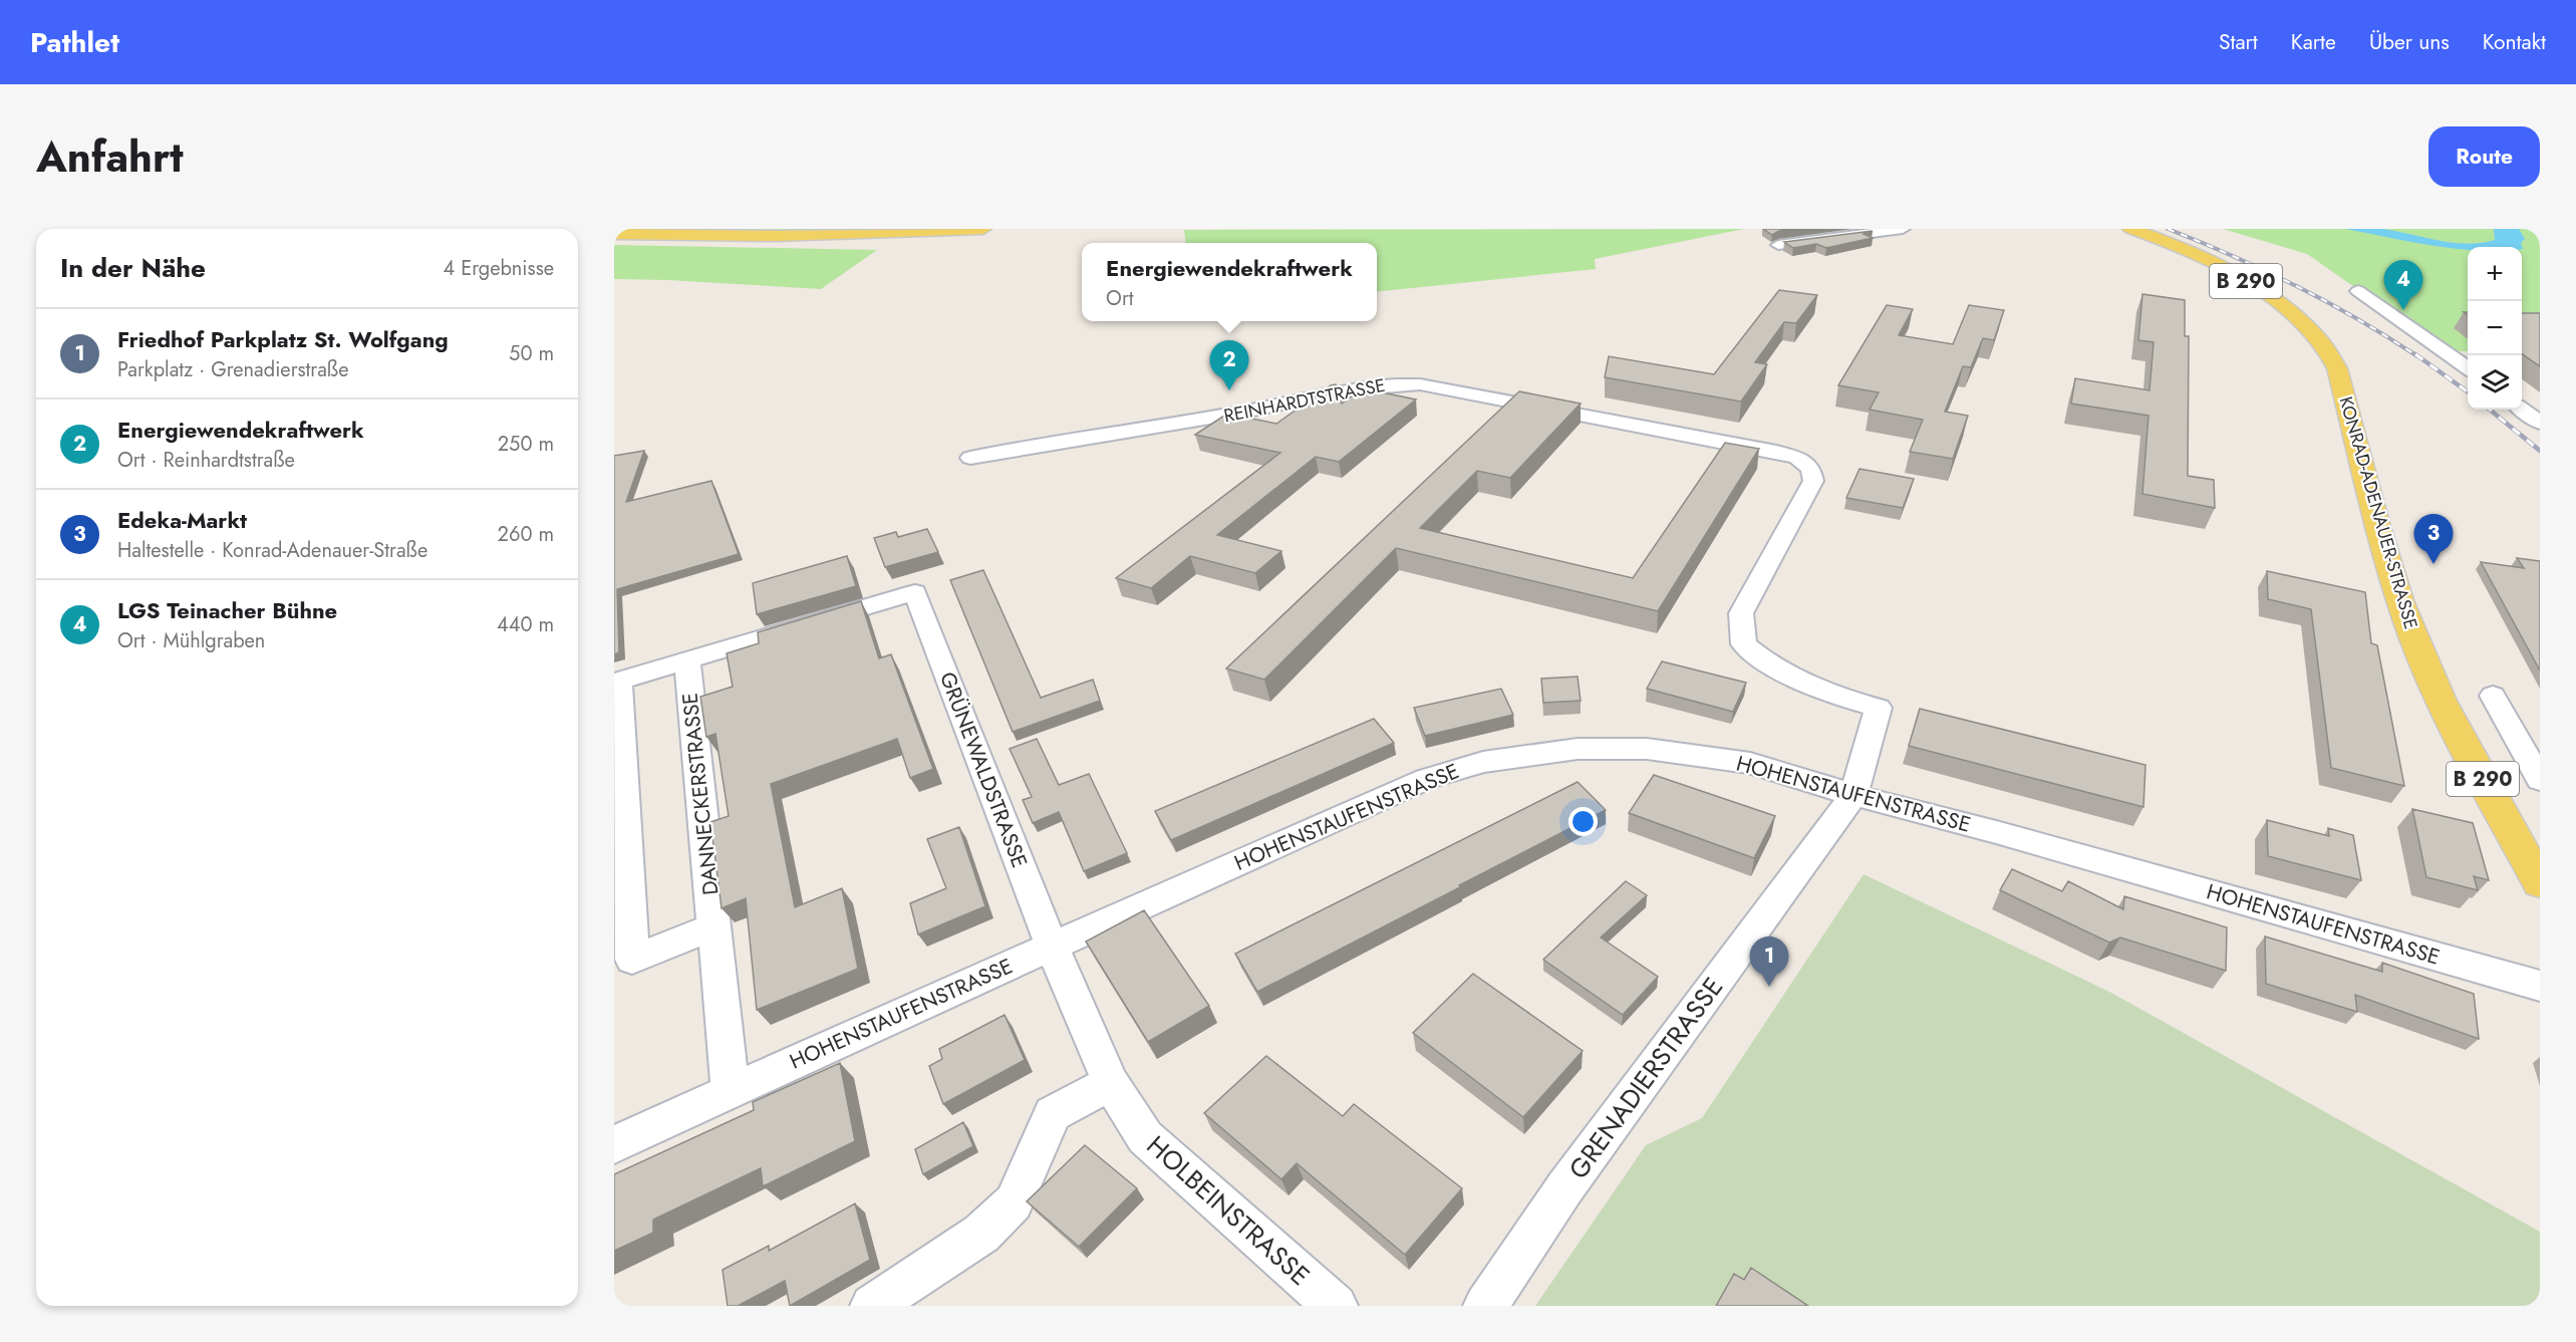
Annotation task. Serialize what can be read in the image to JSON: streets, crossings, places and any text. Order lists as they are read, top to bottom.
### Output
{
  "streets": {
    "main road": ["B 290", "KONRAD-ADENAUER-STRASSE"],
    "street": [
      "REINHARDTSTRASSE",
      "GRÜNEWALDSTRASSE",
      "DANNECKERSTRASSE",
      "HOHENSTAUFENSTRASSE",
      "GRENADIERSTRASSE",
      "HOLBEINSTRASSE"
    ]
  },
  "crossings": [
    ["REINHARDTSTRASSE", "HOHENSTAUFENSTRASSE"],
    ["REINHARDTSTRASSE", "GRENADIERSTRASSE"],
    ["GRÜNEWALDSTRASSE", "DANNECKERSTRASSE"],
    ["GRÜNEWALDSTRASSE", "HOHENSTAUFENSTRASSE"],
    ["GRÜNEWALDSTRASSE", "HOLBEINSTRASSE"],
    ["DANNECKERSTRASSE", "HOHENSTAUFENSTRASSE"],
    ["HOHENSTAUFENSTRASSE", "GRENADIERSTRASSE"],
    ["HOHENSTAUFENSTRASSE", "HOLBEINSTRASSE"]
  ],
  "page": {
    "header": "Pathlet",
    "nav": [
      "Start",
      "Karte",
      "Über uns",
      "Kontakt"
    ],
    "title": "Anfahrt",
    "buttons": "Route",
    "heading": ["In der Nähe", "4 Ergebnisse"],
    "popup": ["Energiewendekraftwerk", "Ort"],
    "map_buttons": ["+", "−"],
    "pins": [
      "4",
      "2",
      "3",
      "1"
    ],
    "list": [
      {
        "mark": "1",
        "name": "Friedhof Parkplatz St. Wolfgang",
        "note": "Parkplatz · Grenadierstraße",
        "value": "50 m"
      },
      {
        "mark": "2",
        "name": "Energiewendekraftwerk",
        "note": "Ort · Reinhardtstraße",
        "value": "250 m"
      },
      {
        "mark": "3",
        "name": "Edeka-Markt",
        "note": "Haltestelle · Konrad-Adenauer-Straße",
        "value": "260 m"
      },
      {
        "mark": "4",
        "name": "LGS Teinacher Bühne",
        "note": "Ort · Mühlgraben",
        "value": "440 m"
      }
    ]
  }
}
